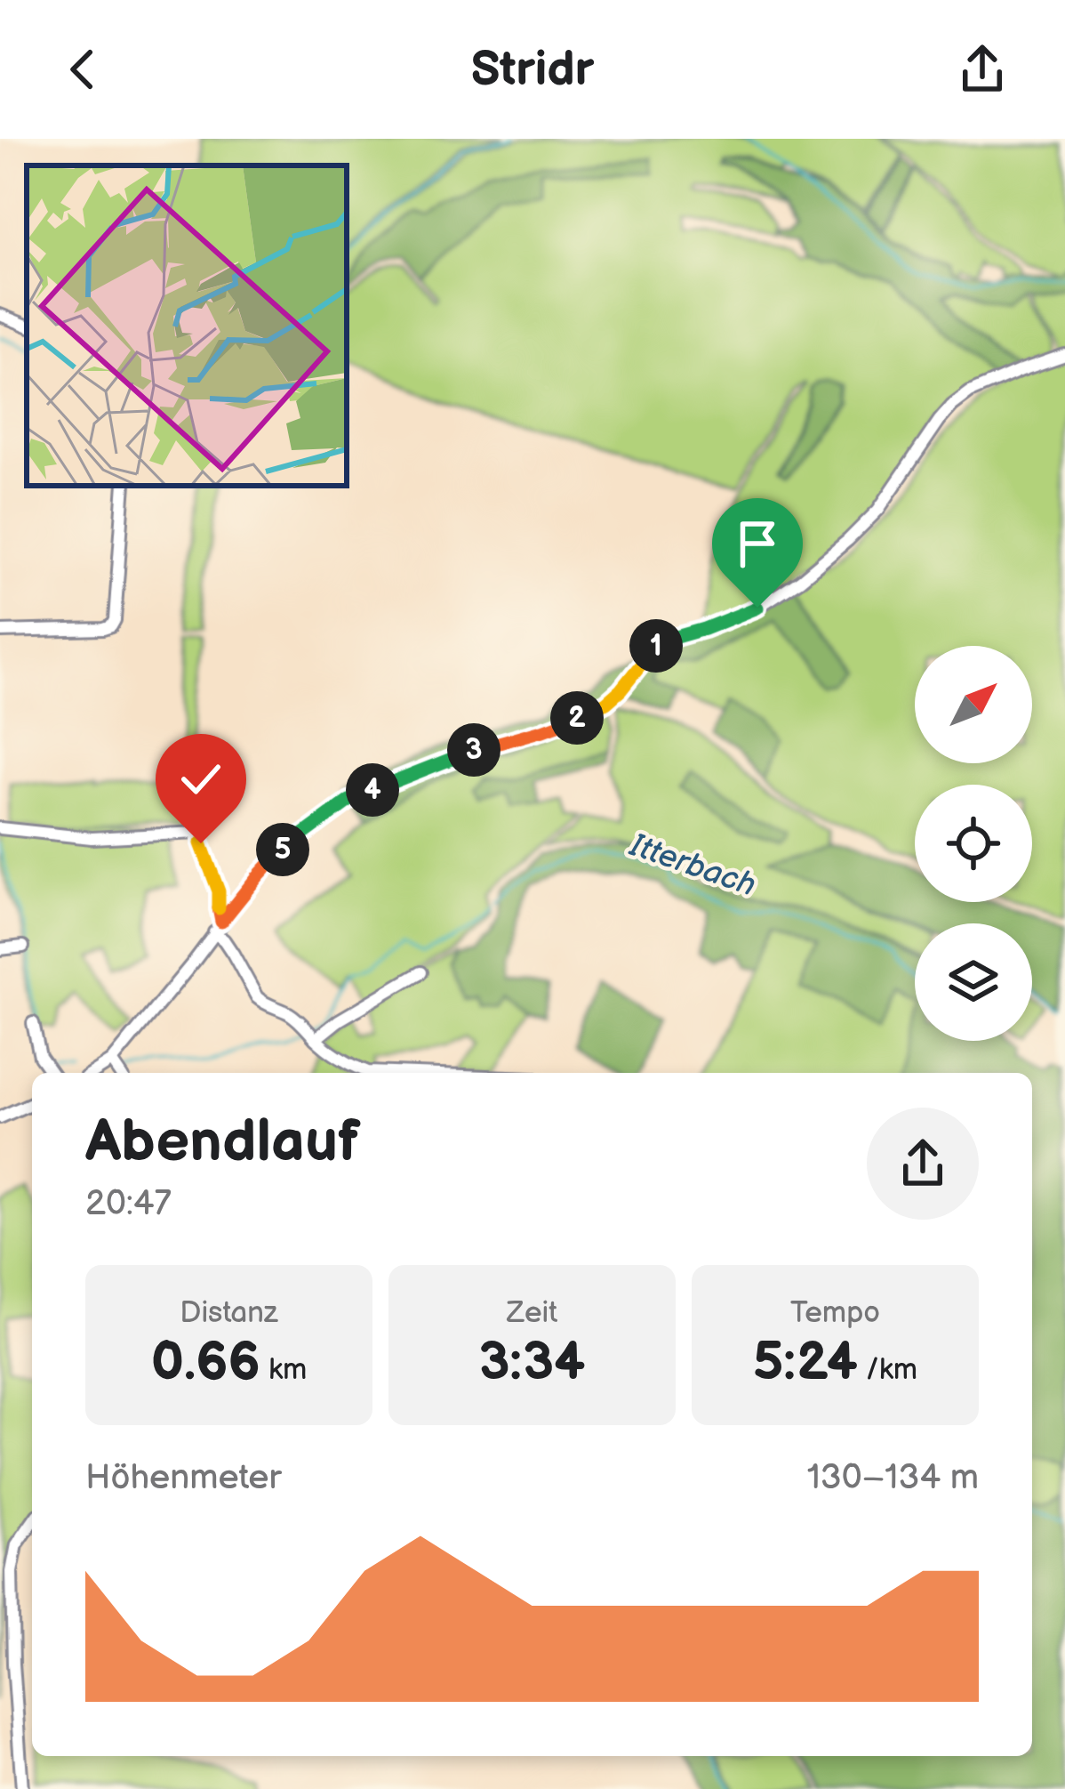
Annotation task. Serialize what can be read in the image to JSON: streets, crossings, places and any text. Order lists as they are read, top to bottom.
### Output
{
  "water": ["Itterbach"],
  "north": "top right",
  "page": {
    "header": "Stridr",
    "pins": [
      "1",
      "2",
      "3",
      "4",
      "5"
    ],
    "heading": ["Abendlauf", "20:47"],
    "stats": [
      ["Distanz", "0.66 km"],
      ["Zeit", "3:34"],
      ["Tempo", "5:24 /km"]
    ],
    "chart": ["Höhenmeter", "130–134 m"]
  }
}
